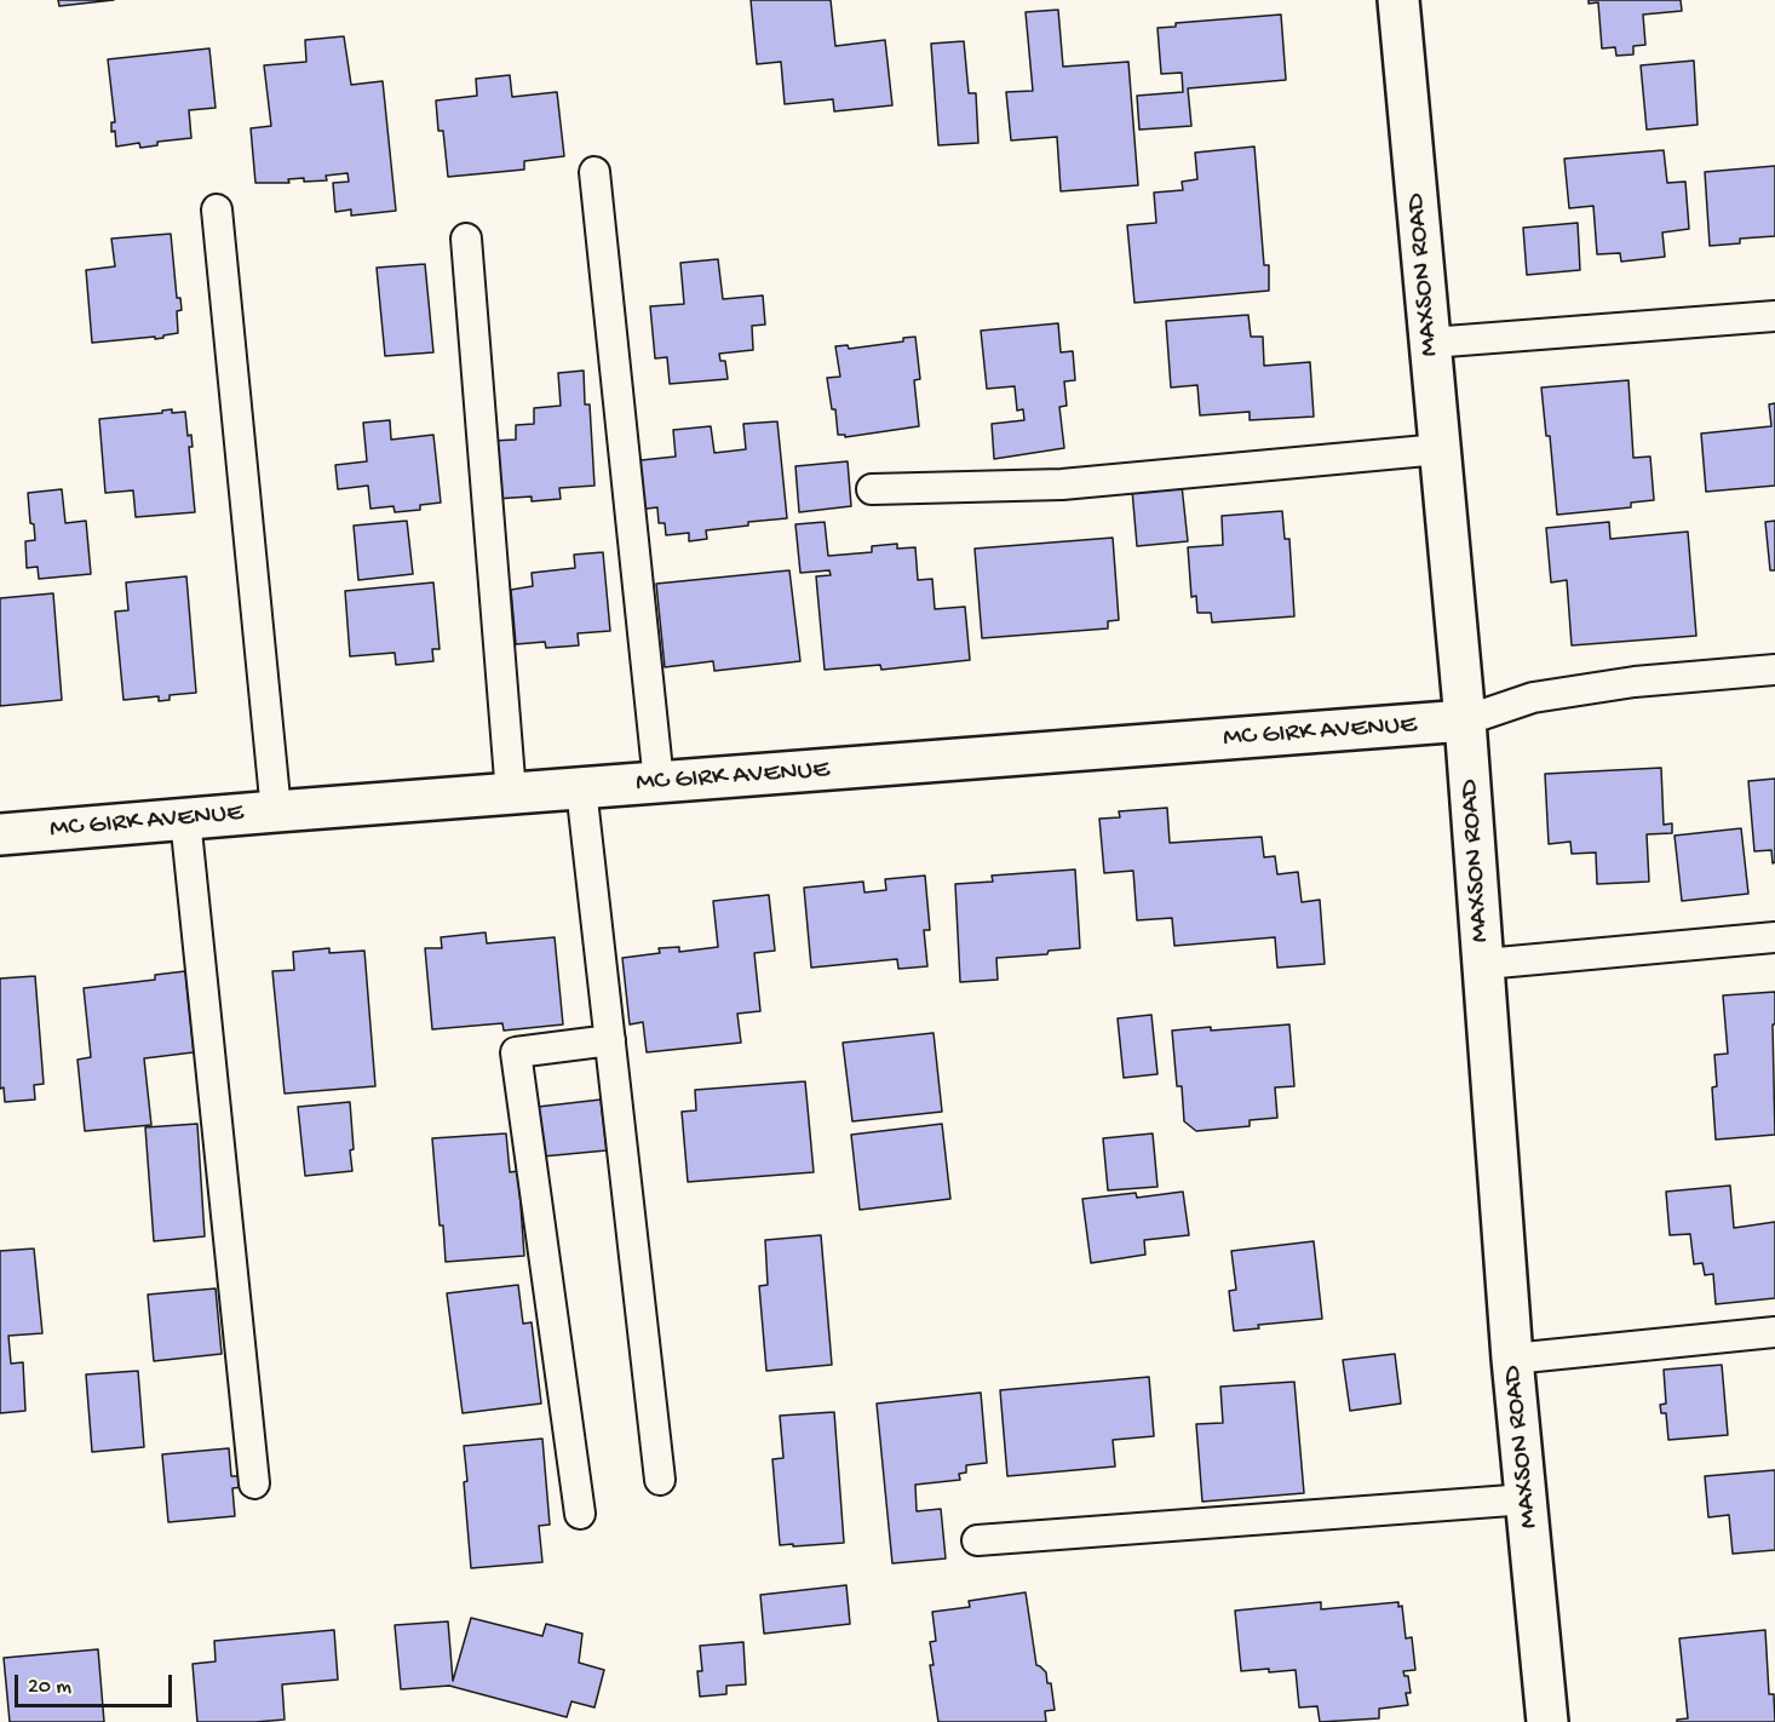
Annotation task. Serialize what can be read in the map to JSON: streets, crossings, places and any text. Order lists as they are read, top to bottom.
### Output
{
  "streets": {
    "street": ["MAXSON ROAD", "MC GIRK AVENUE"]
  },
  "crossings": [
    ["MAXSON ROAD", "MC GIRK AVENUE"]
  ],
  "scale_bar": "20 m"
}
